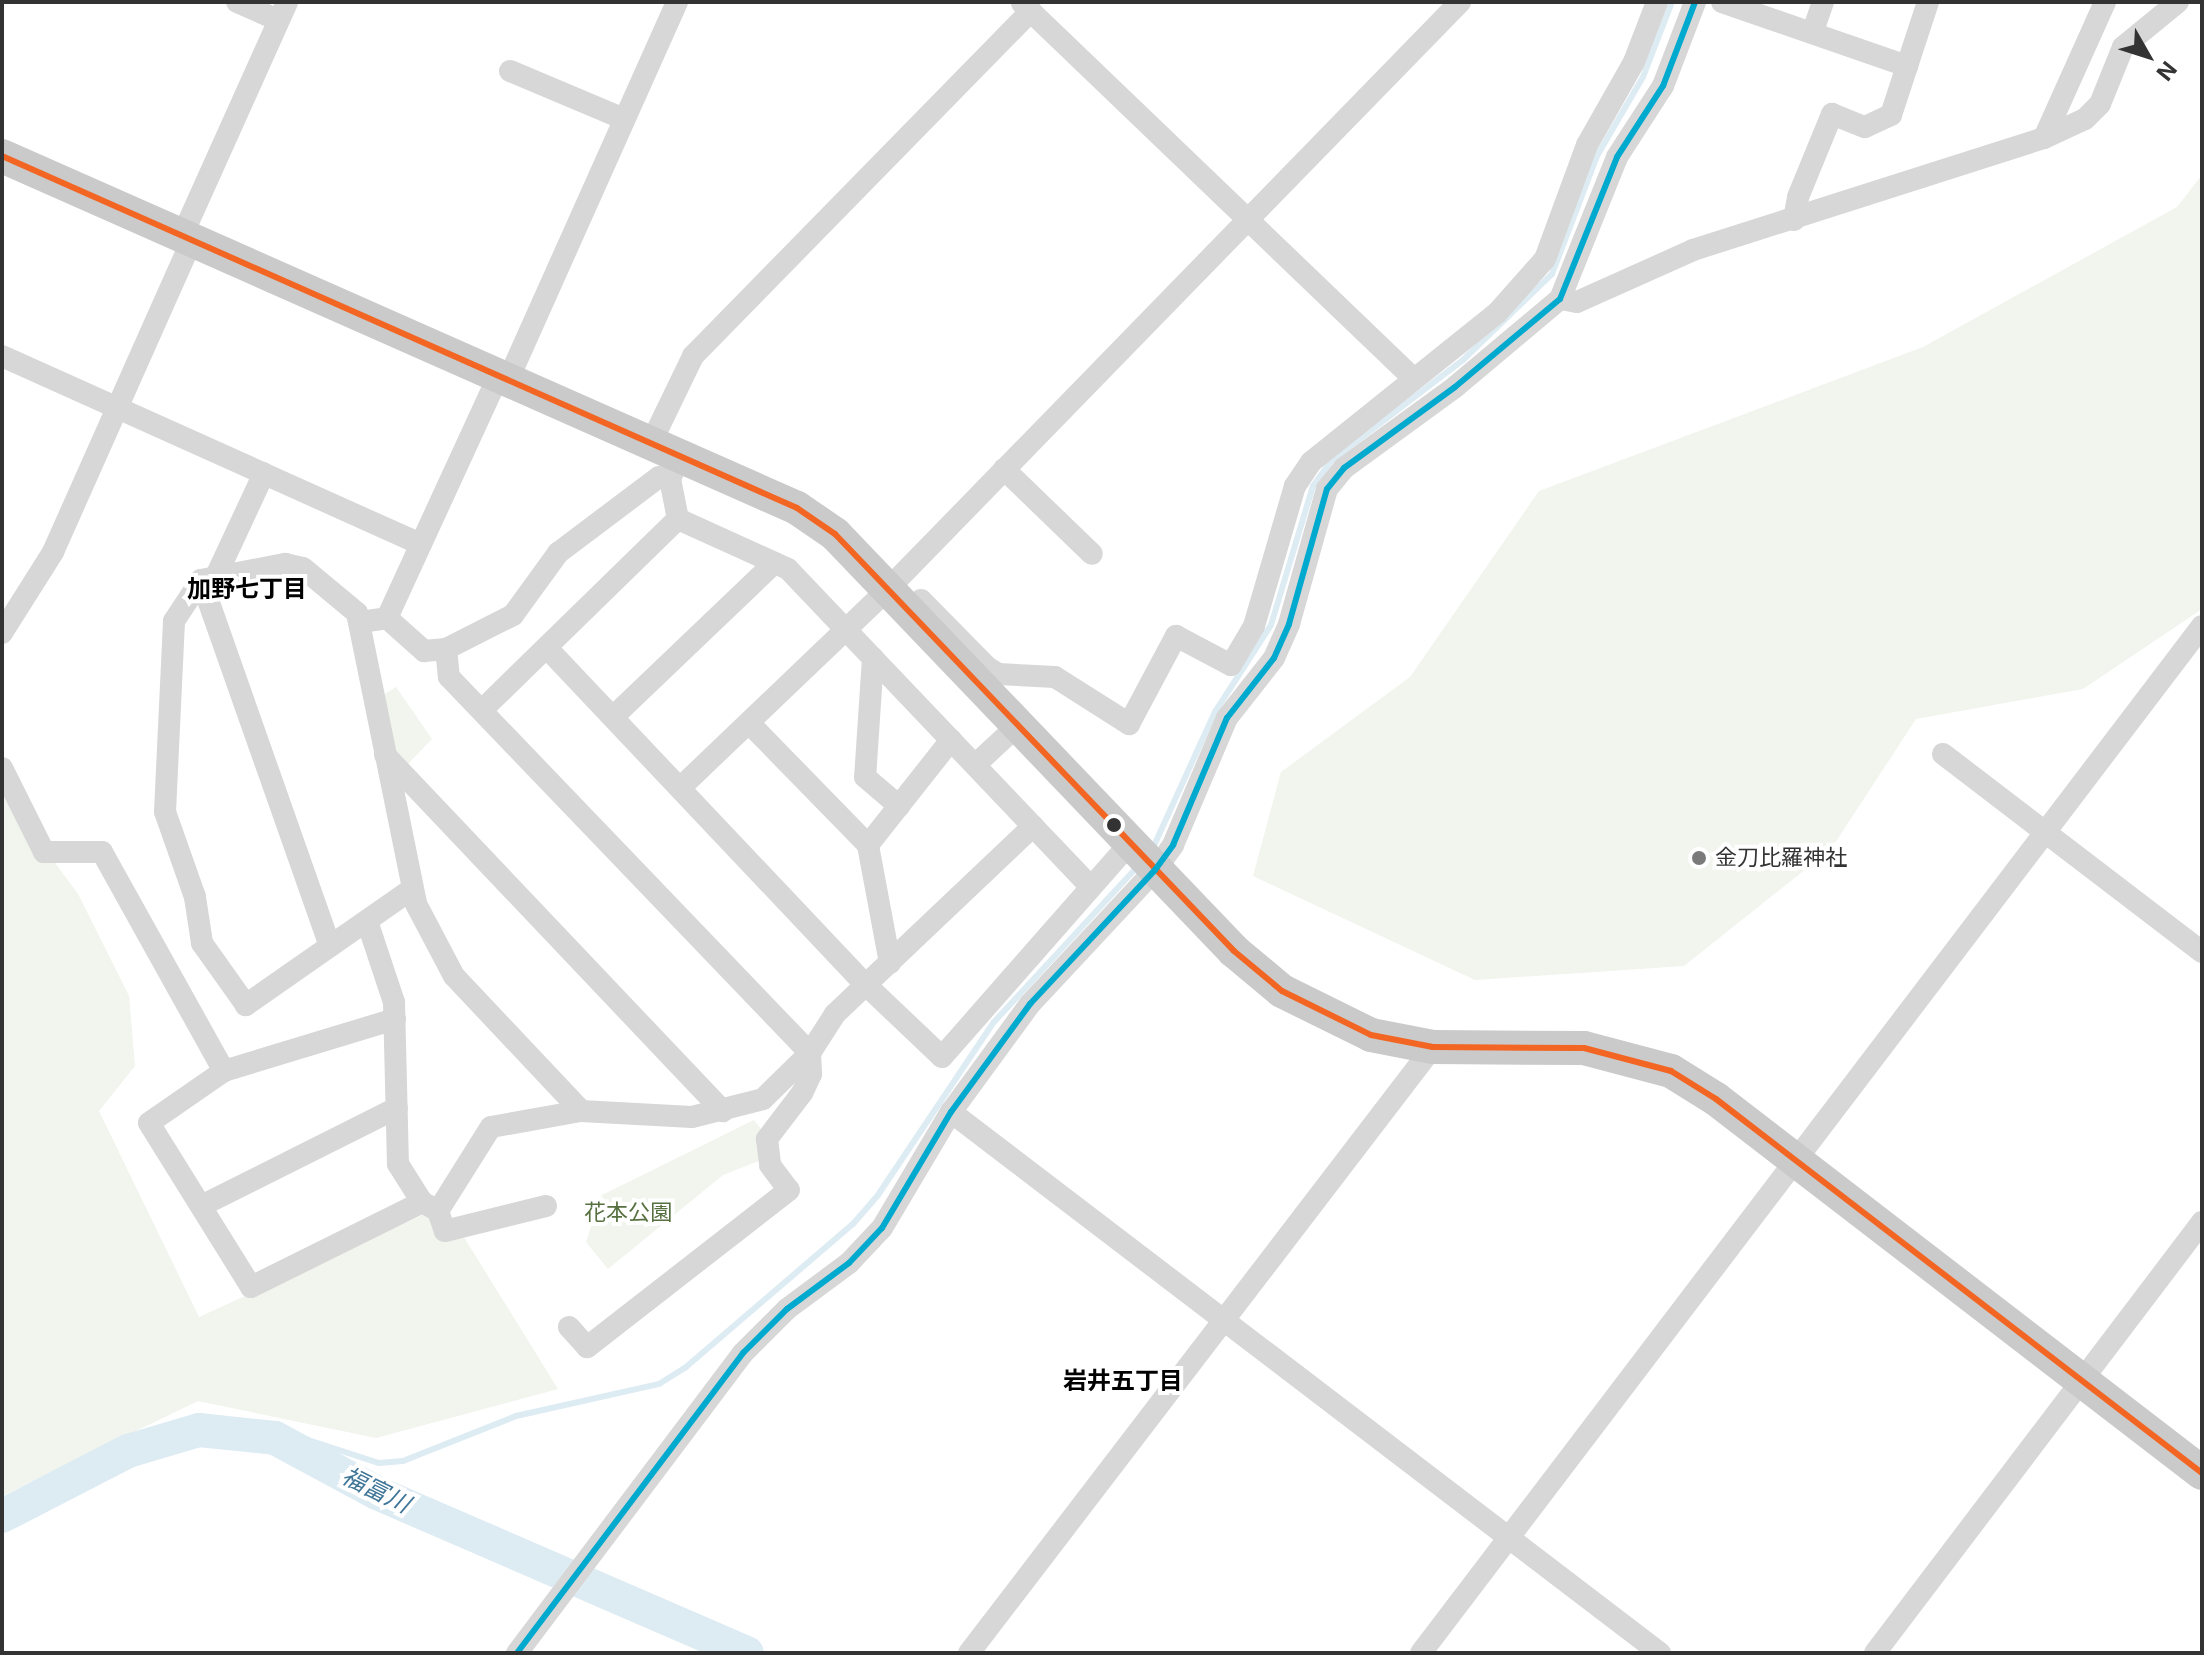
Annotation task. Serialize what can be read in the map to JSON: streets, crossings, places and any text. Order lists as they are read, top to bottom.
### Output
{
  "districts": ["加野七丁目", "岩井五丁目"],
  "water": ["福富川"],
  "parks": ["花本公園"],
  "places": ["金刀比羅神社"],
  "north": "bottom right"
}
